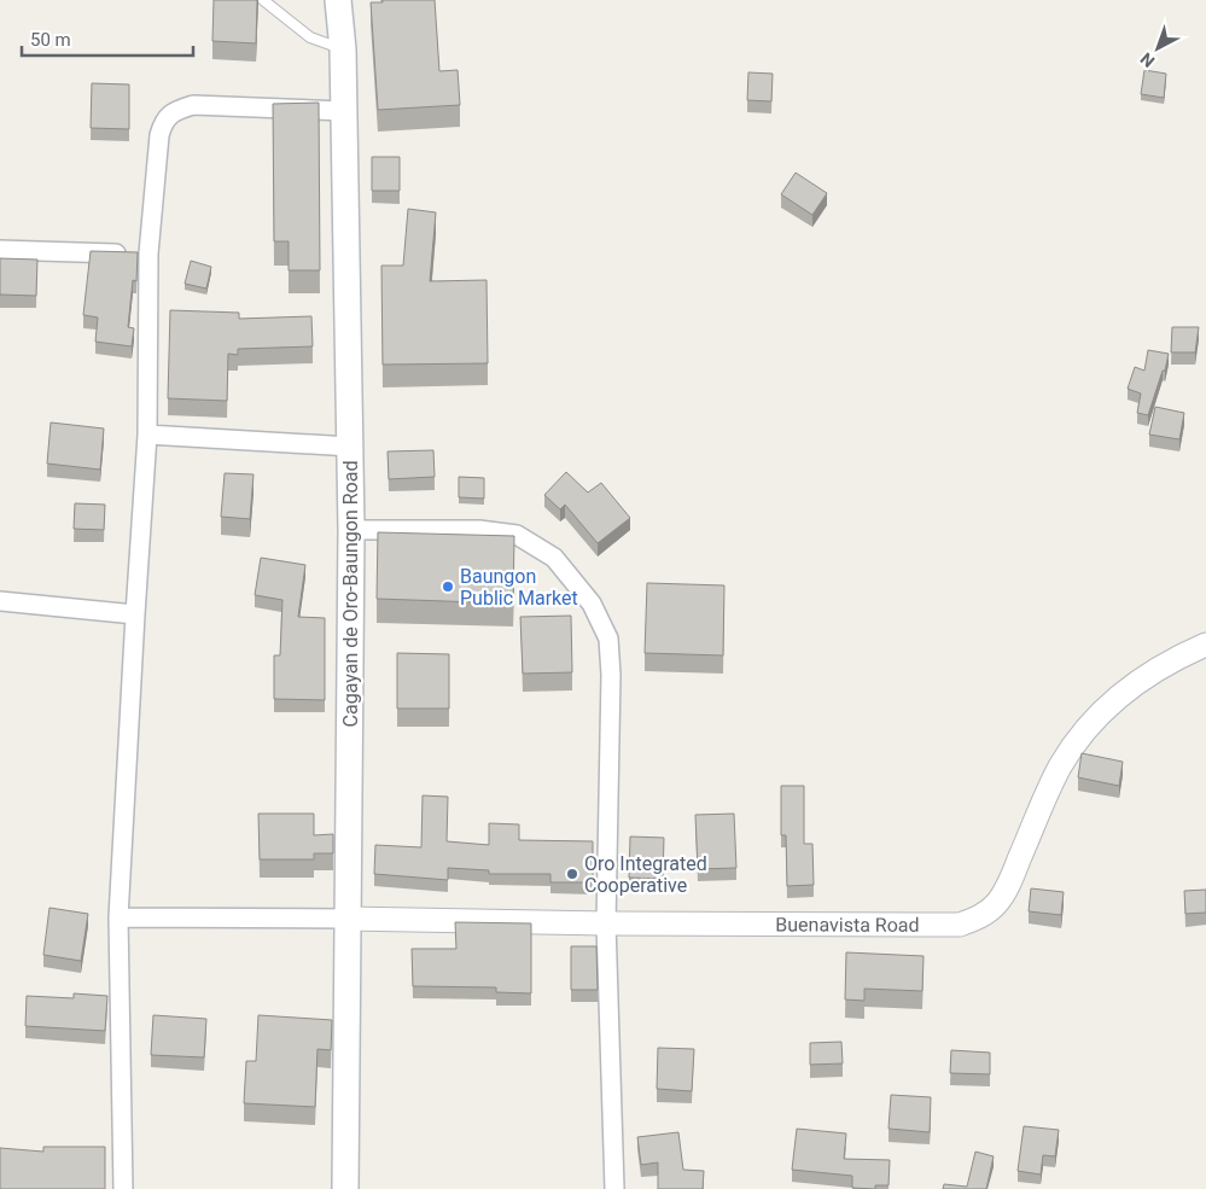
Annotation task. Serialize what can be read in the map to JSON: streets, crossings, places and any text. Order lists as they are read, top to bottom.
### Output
{
  "streets": {
    "main road": ["Cagayan de Oro-Baungon Road"],
    "street": ["Buenavista Road"]
  },
  "crossings": [
    ["Cagayan de Oro-Baungon Road", "Buenavista Road"]
  ],
  "places": ["Baungon Public Market", "Oro Integrated Cooperative"],
  "scale_bar": "50 m",
  "north": "bottom left"
}
